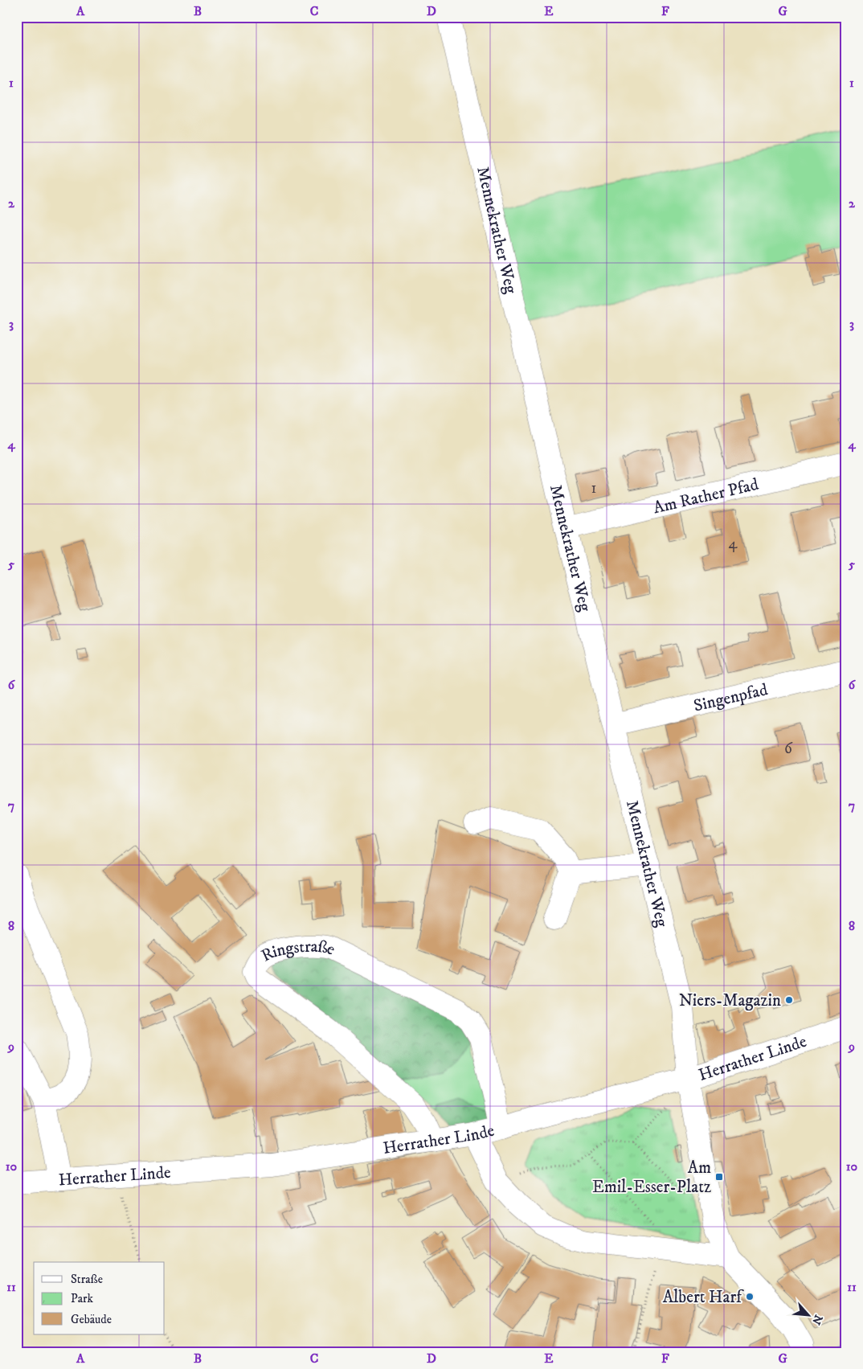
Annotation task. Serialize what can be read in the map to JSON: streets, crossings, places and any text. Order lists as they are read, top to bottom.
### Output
{
  "streets": {
    "street": [
      "Mennekrather Weg",
      "Am Rather Pfad",
      "Singenpfad",
      "Ringstraße",
      "Herrather Linde"
    ]
  },
  "crossings": [
    ["Mennekrather Weg", "Am Rather Pfad"],
    ["Mennekrather Weg", "Singenpfad"],
    ["Mennekrather Weg", "Herrather Linde"],
    ["Ringstraße", "Herrather Linde"]
  ],
  "places": {
    "other": ["Niers-Magazin", "Albert Harf"],
    "transit": ["Am Emil-Esser-Platz"]
  },
  "house_numbers": ["1", "4", "6"],
  "legend": ["Straße", "Park", "Gebäude"],
  "north": "bottom right",
  "grid": {
    "columns": [
      "A",
      "B",
      "C",
      "D",
      "E",
      "F",
      "G"
    ],
    "rows": [
      "1",
      "2",
      "3",
      "4",
      "5",
      "6",
      "7",
      "8",
      "9",
      "10",
      "11"
    ]
  }
}
